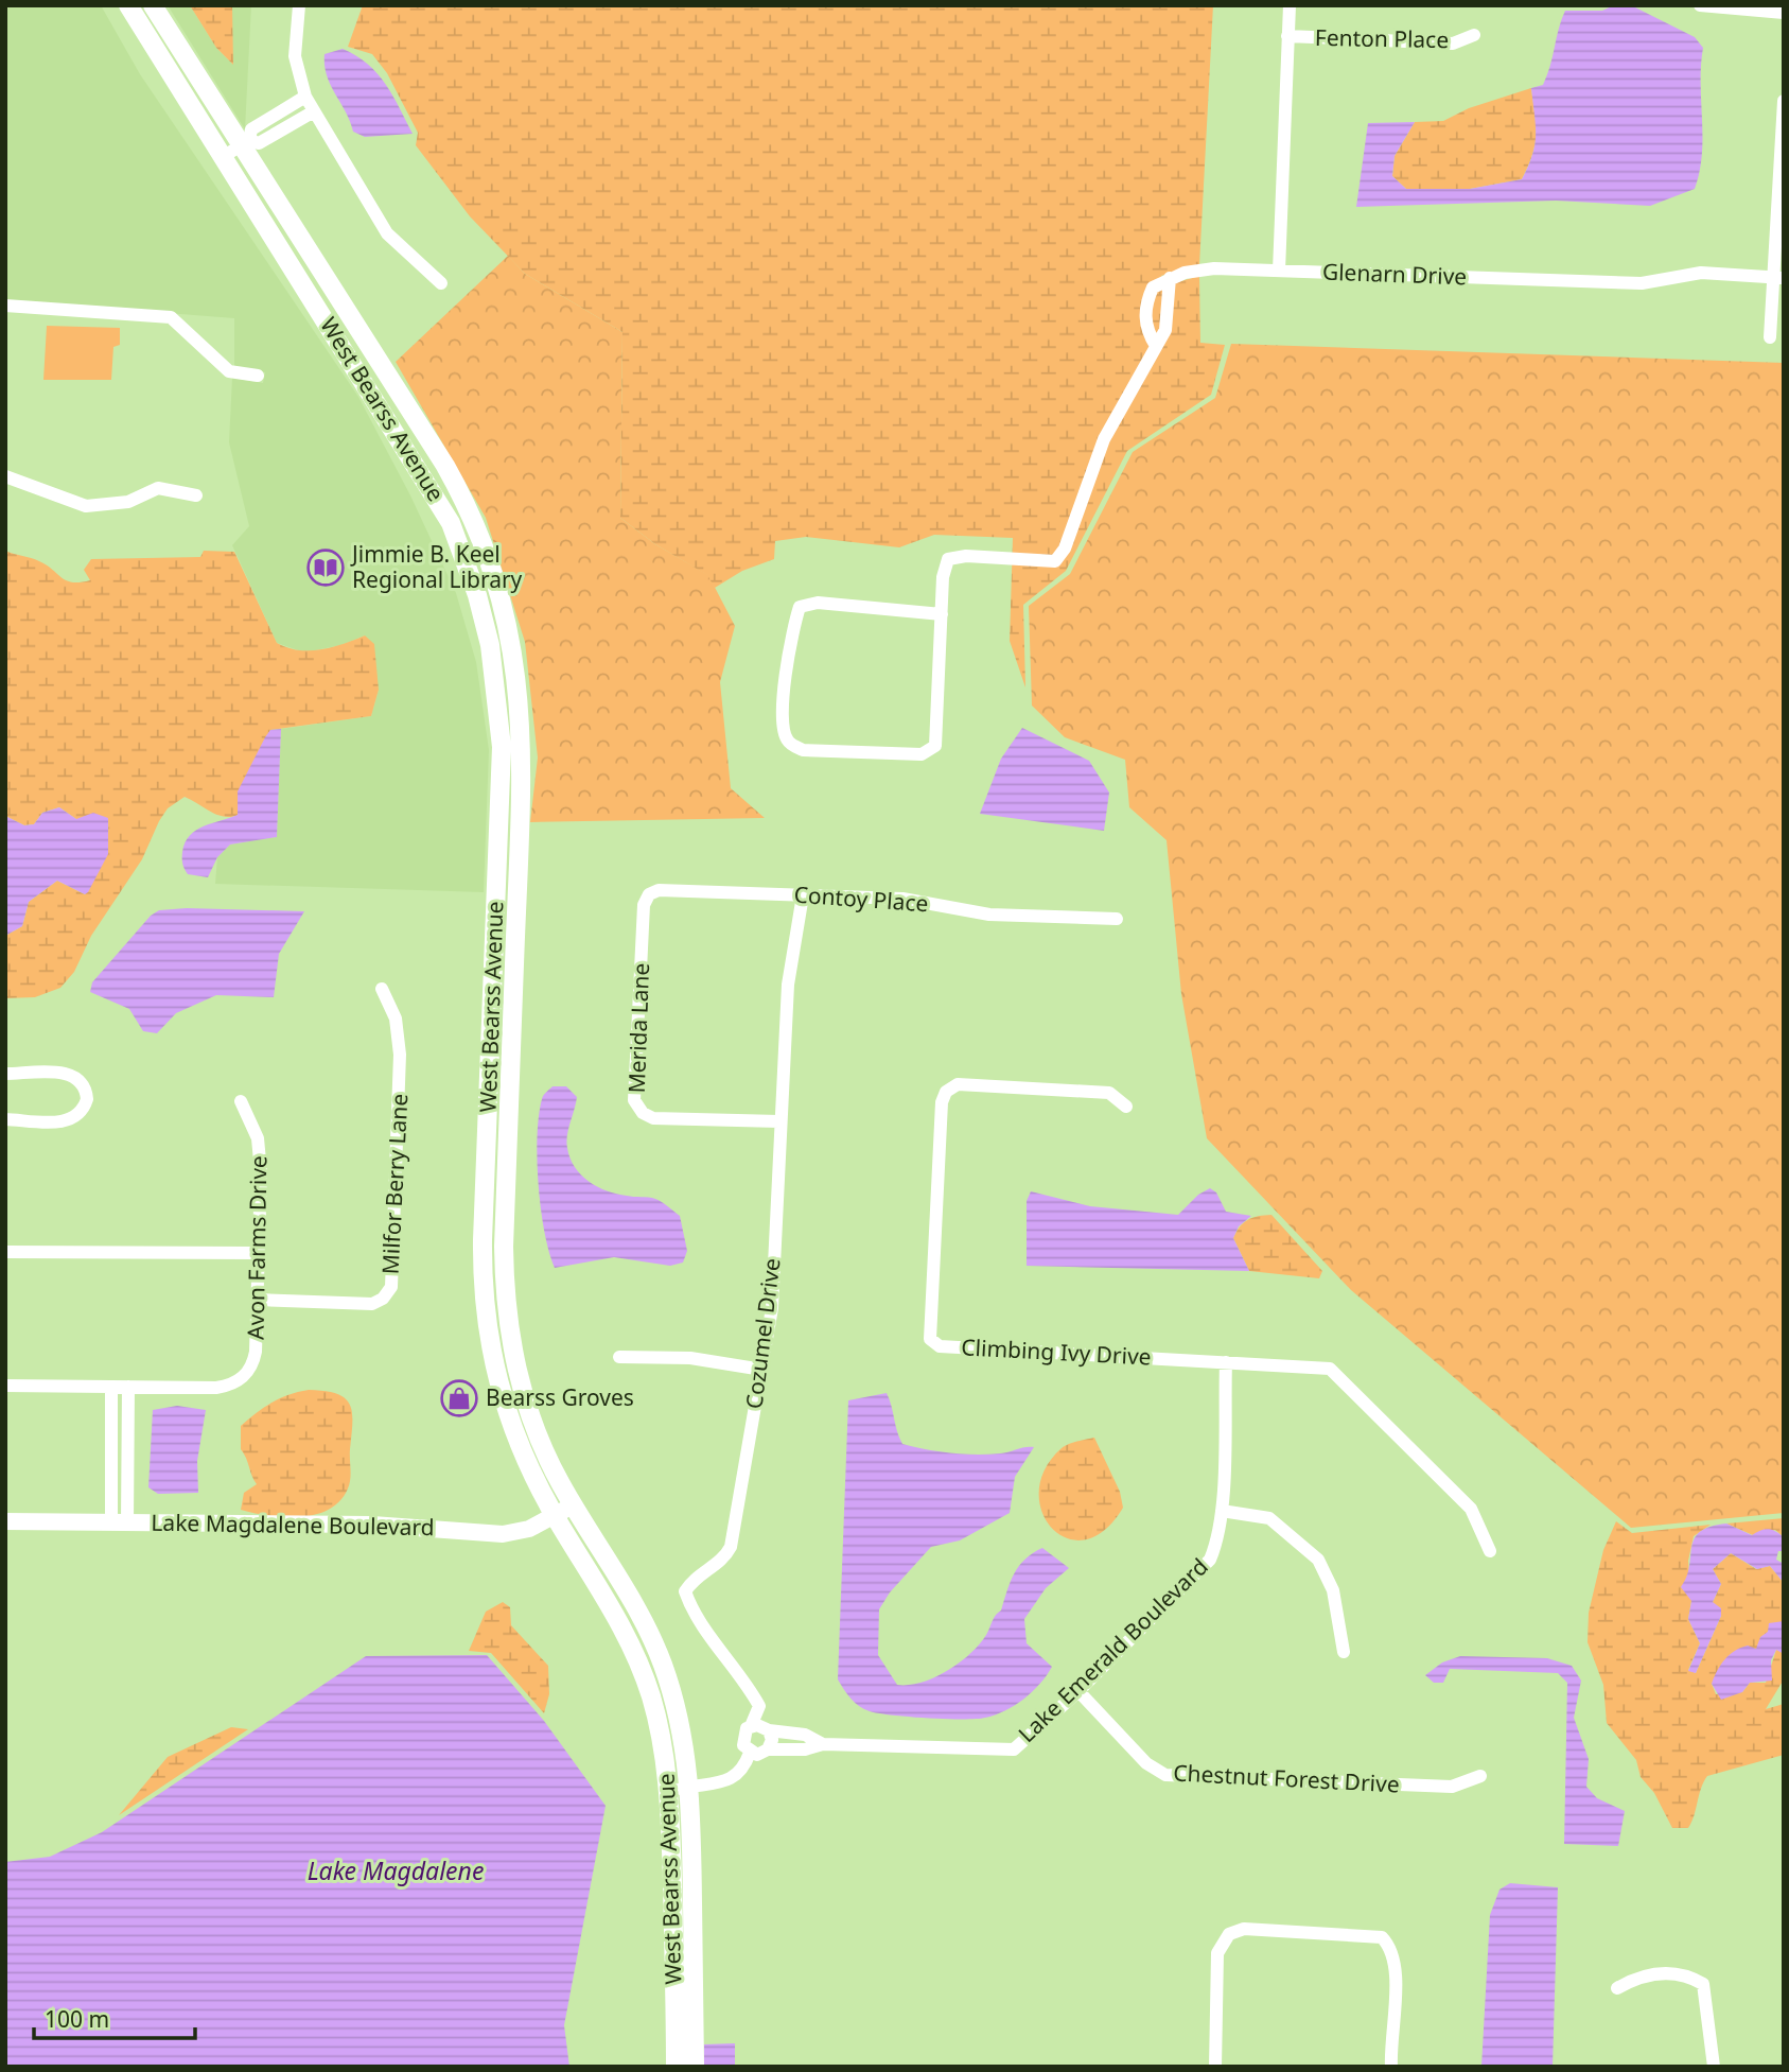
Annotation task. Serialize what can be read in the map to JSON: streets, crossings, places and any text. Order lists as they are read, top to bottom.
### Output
{
  "streets": {
    "main road": ["West Bearss Avenue"],
    "street": [
      "Fenton Place",
      "Glenarn Drive",
      "Contoy Place",
      "Merida Lane",
      "Milfor Berry Lane",
      "Avon Farms Drive",
      "Cozumel Drive",
      "Climbing Ivy Drive",
      "Lake Magdalene Boulevard",
      "Lake Emerald Boulevard",
      "Chestnut Forest Drive"
    ]
  },
  "crossings": [
    ["West Bearss Avenue", "Lake Magdalene Boulevard"],
    ["Contoy Place", "Merida Lane"],
    ["Contoy Place", "Cozumel Drive"],
    ["Merida Lane", "Cozumel Drive"],
    ["Milfor Berry Lane", "Avon Farms Drive"],
    ["Cozumel Drive", "Lake Emerald Boulevard"],
    ["Climbing Ivy Drive", "Lake Emerald Boulevard"],
    ["Lake Emerald Boulevard", "Chestnut Forest Drive"]
  ],
  "water": ["Lake Magdalene"],
  "places": {
    "library": ["Jimmie B. Keel Regional Library"],
    "shop": ["Bearss Groves"]
  },
  "scale_bar": "100 m"
}
